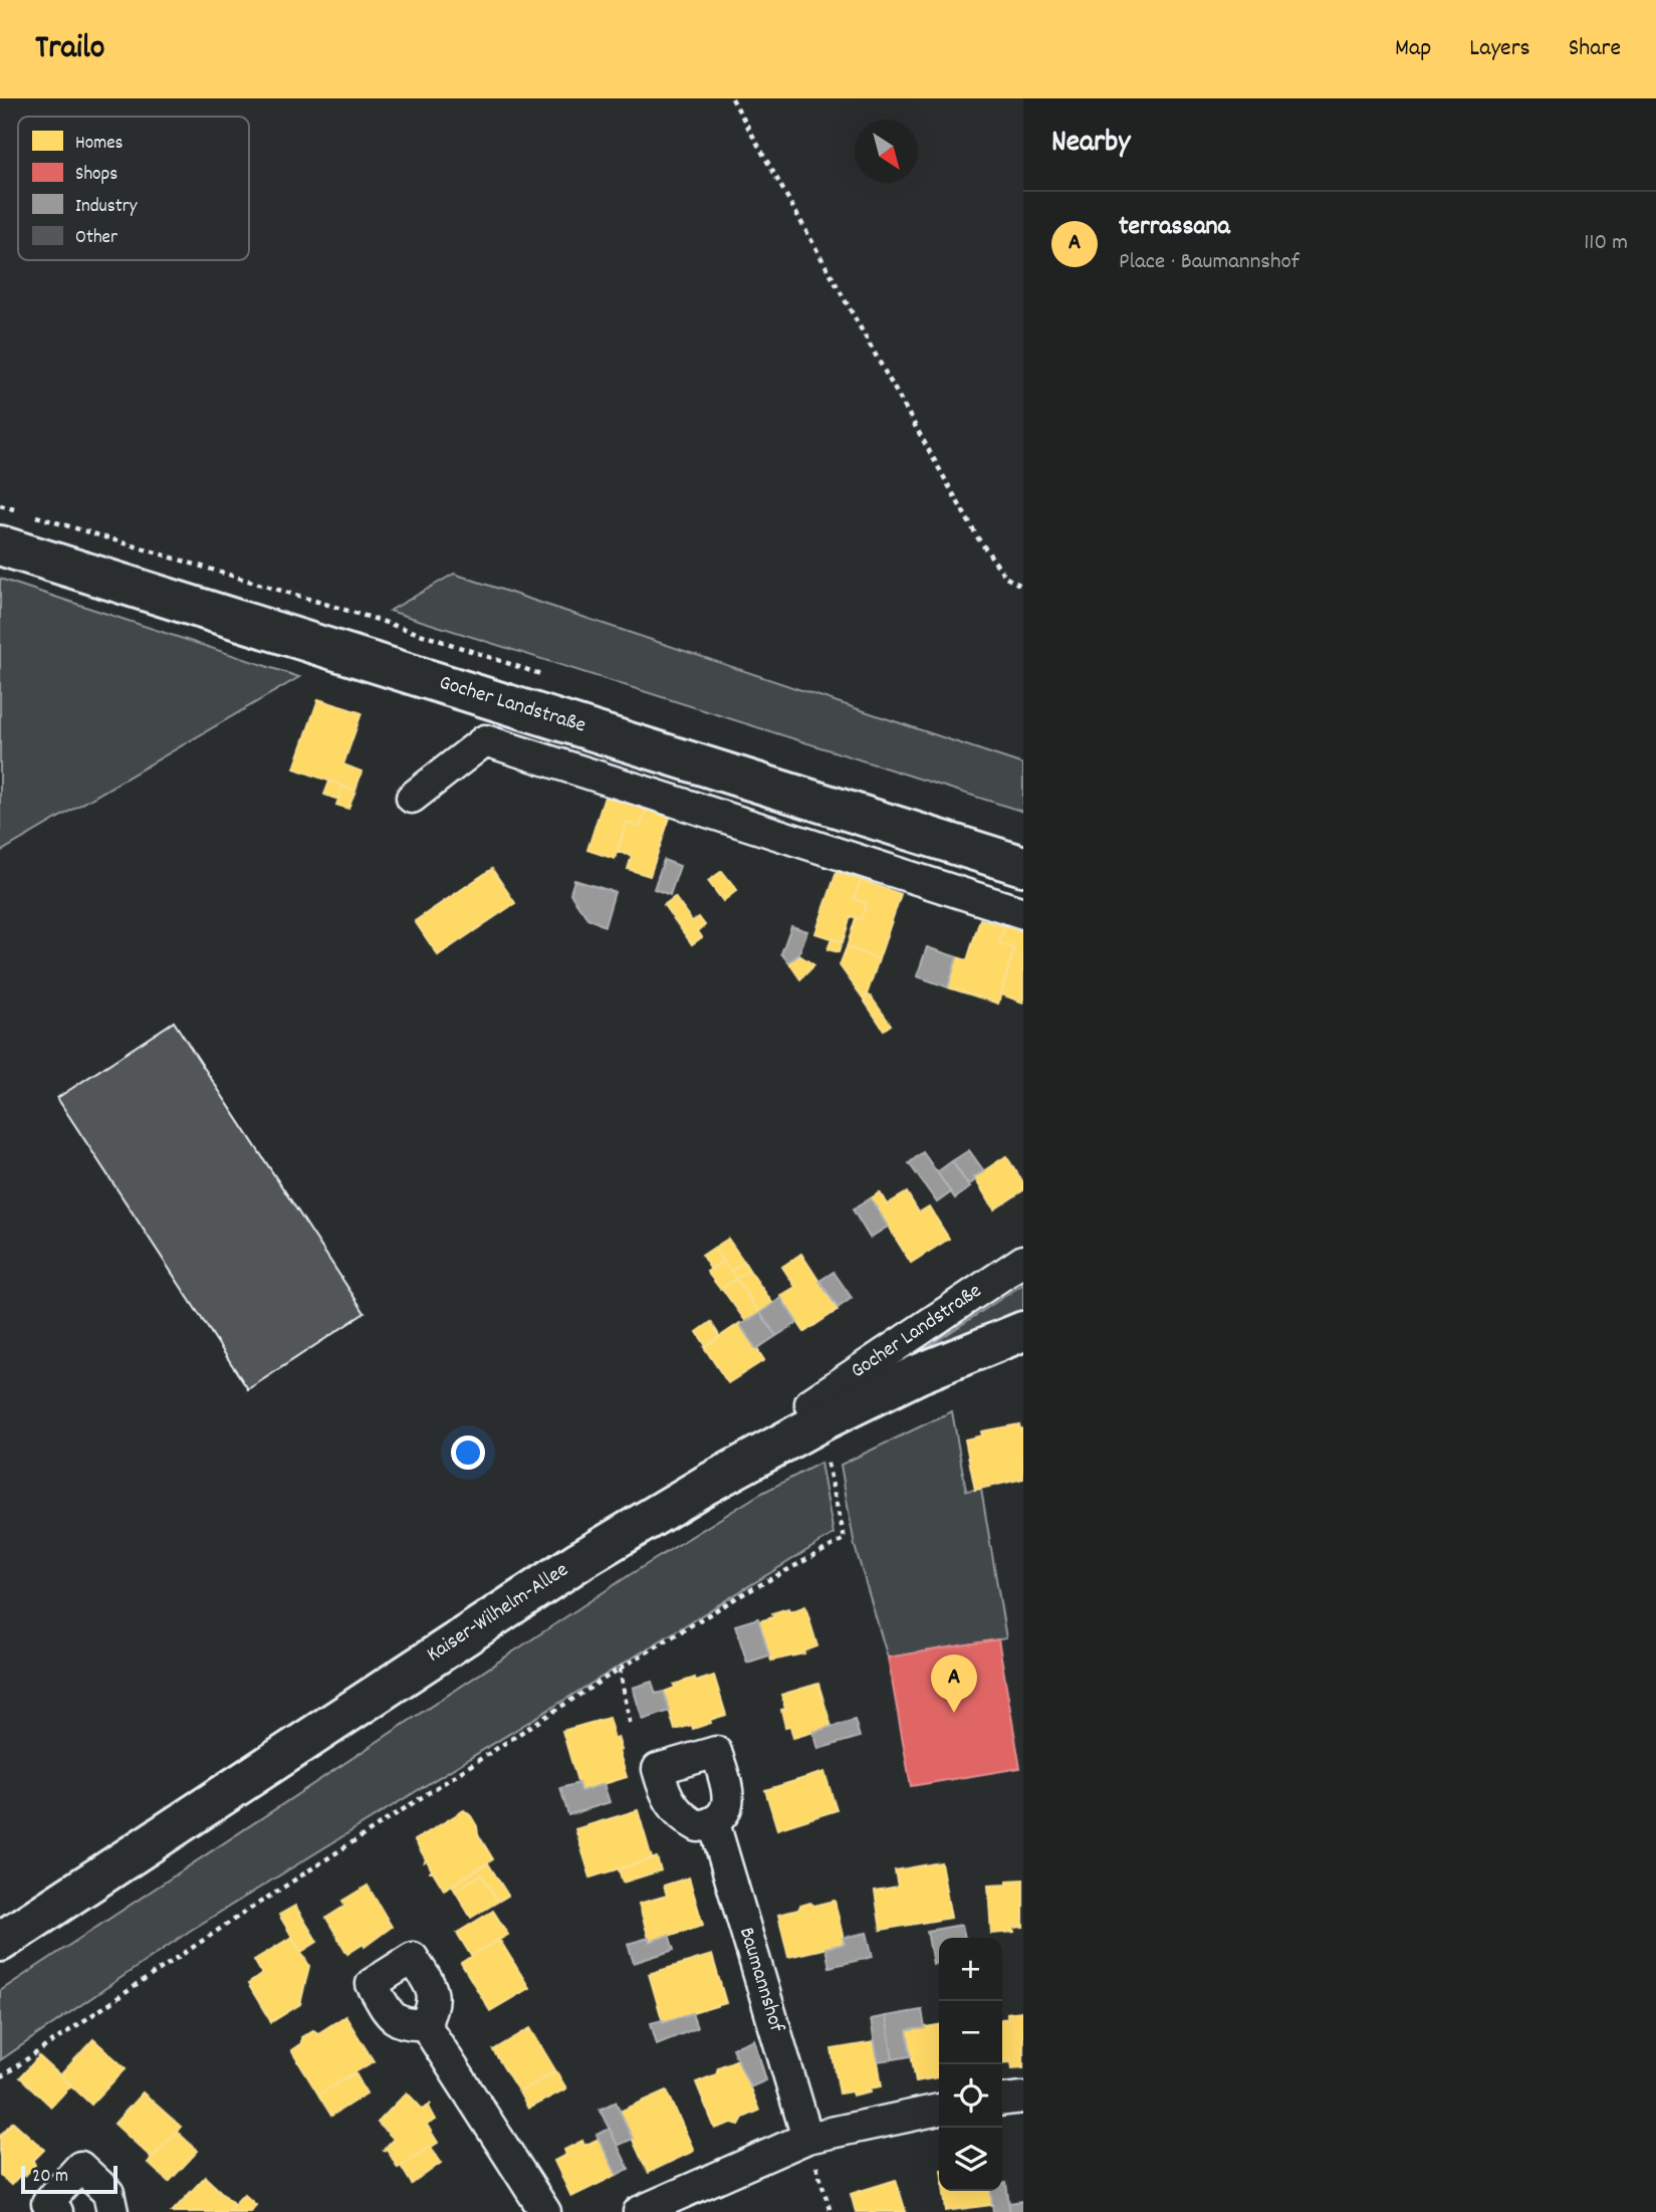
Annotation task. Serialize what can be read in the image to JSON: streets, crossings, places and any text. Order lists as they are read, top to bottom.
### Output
{
  "streets": {
    "street": ["Gocher Landstraße", "Kaiser-Wilhelm-Allee", "Baumannshof"]
  },
  "legend": [
    "Homes",
    "Shops",
    "Industry",
    "Other"
  ],
  "scale_bar": "20 m",
  "north": "bottom right",
  "page": {
    "header": "Trailo",
    "nav": ["Map", "Layers", "Share"],
    "heading": "Nearby",
    "list": [
      {
        "mark": "A",
        "name": "terrassana",
        "note": "Place · Baumannshof",
        "value": "110 m"
      }
    ],
    "pins": "A",
    "map_buttons": ["+", "−"],
    "scale": "20 m"
  }
}
